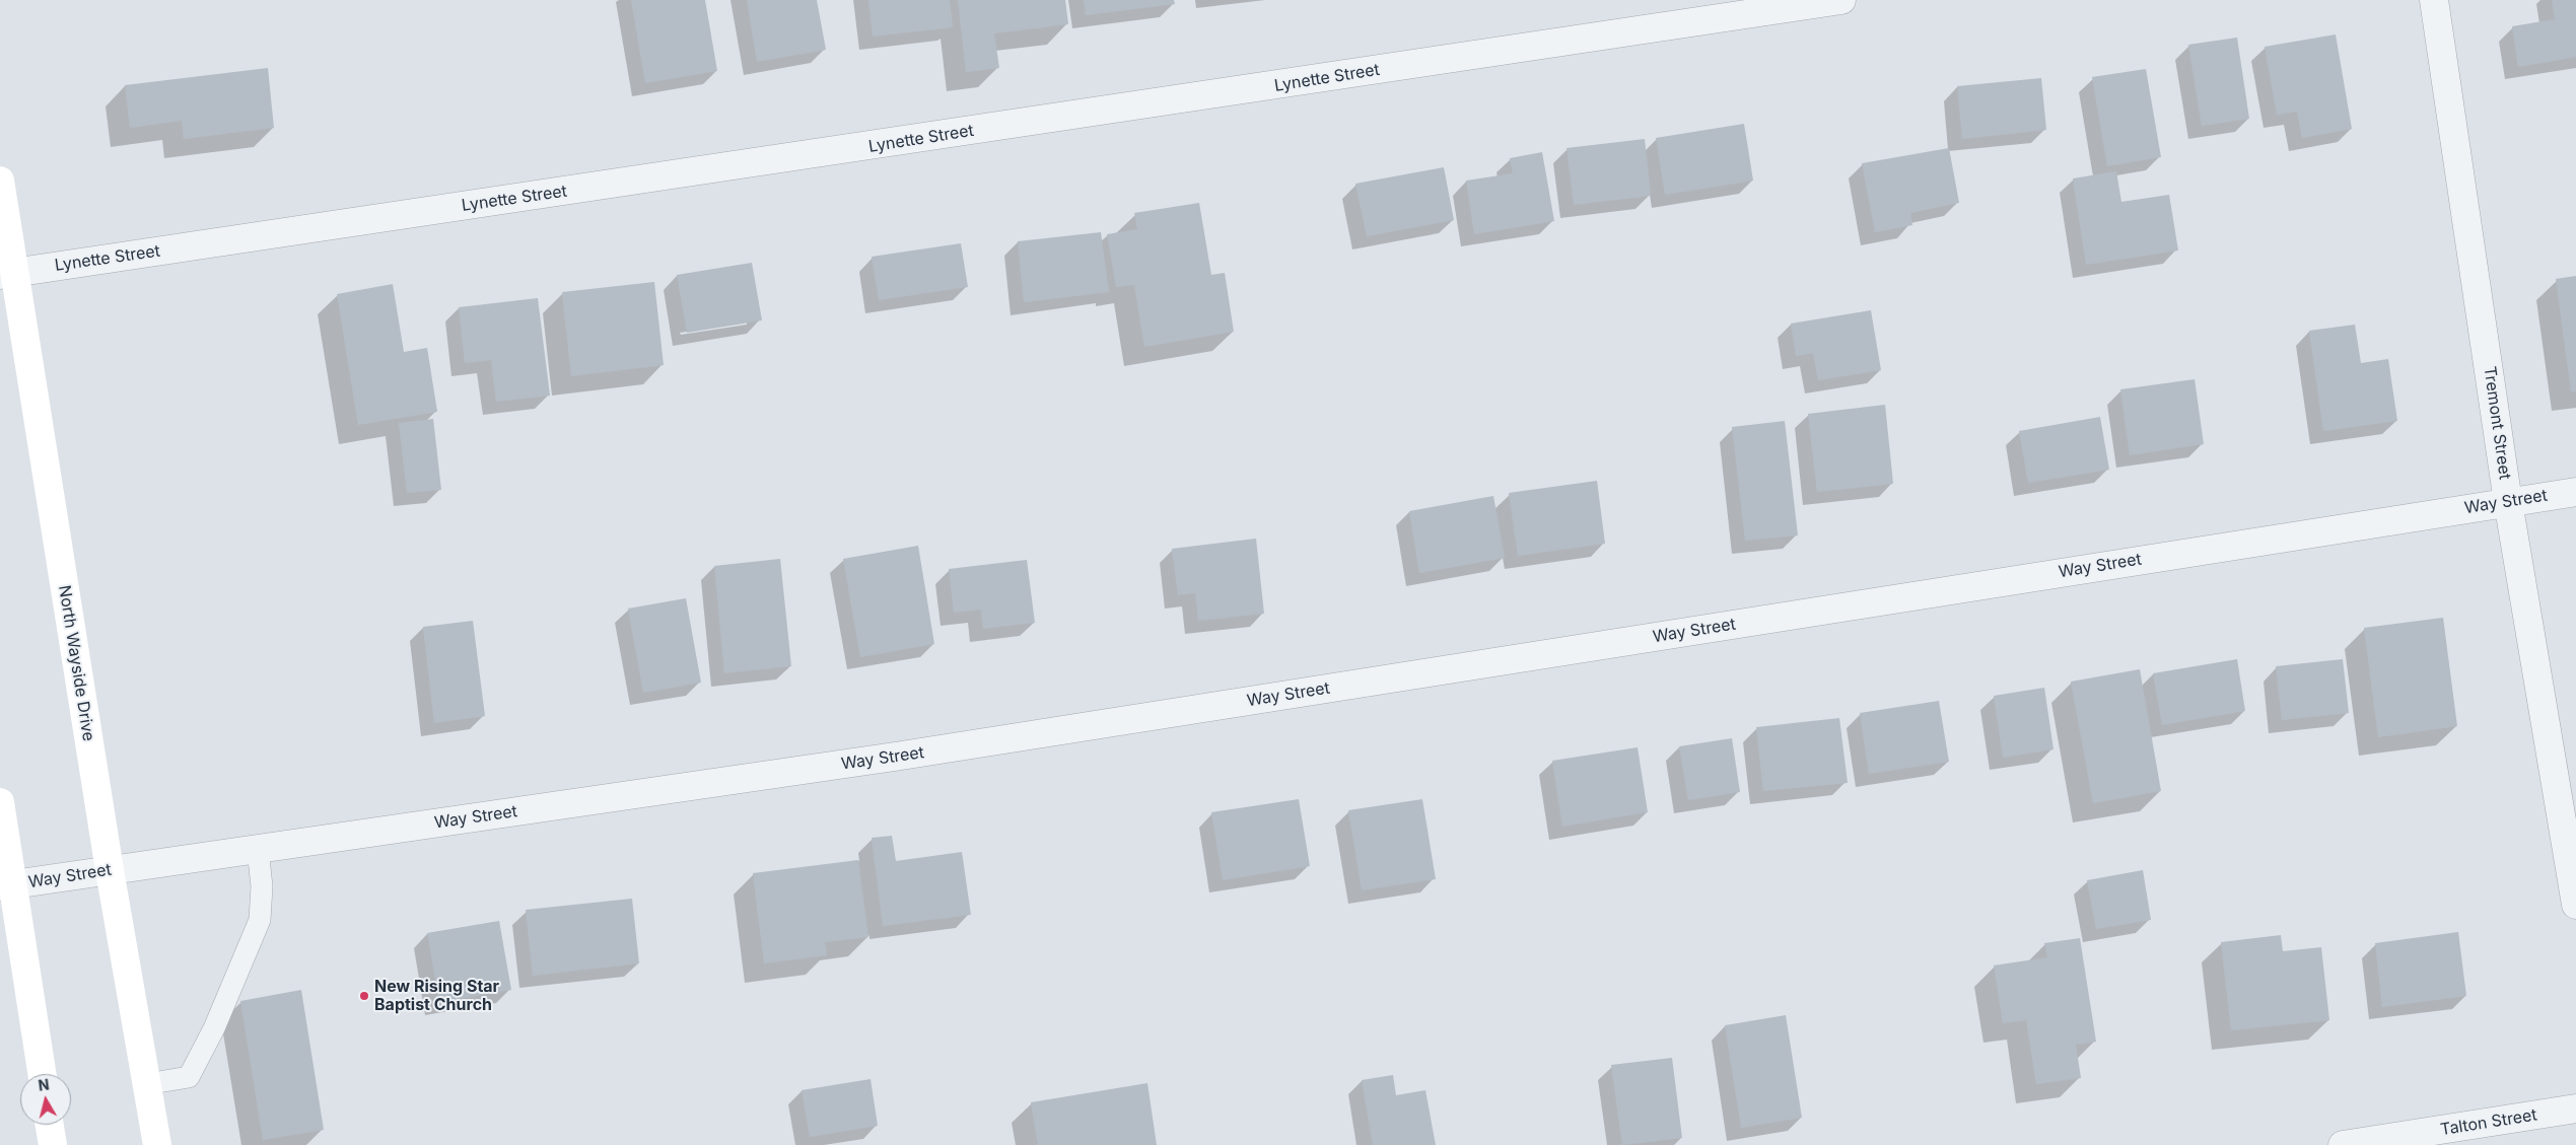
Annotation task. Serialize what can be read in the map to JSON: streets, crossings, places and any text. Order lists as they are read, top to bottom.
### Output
{
  "streets": {
    "main road": ["North Wayside Drive"],
    "street": [
      "Lynette Street",
      "Tremont Street",
      "Way Street",
      "Talton Street"
    ]
  },
  "crossings": [
    ["Lynette Street", "North Wayside Drive"],
    ["Tremont Street", "Way Street"],
    ["Way Street", "North Wayside Drive"]
  ],
  "places": ["New Rising Star Baptist Church"],
  "north": "top"
}
